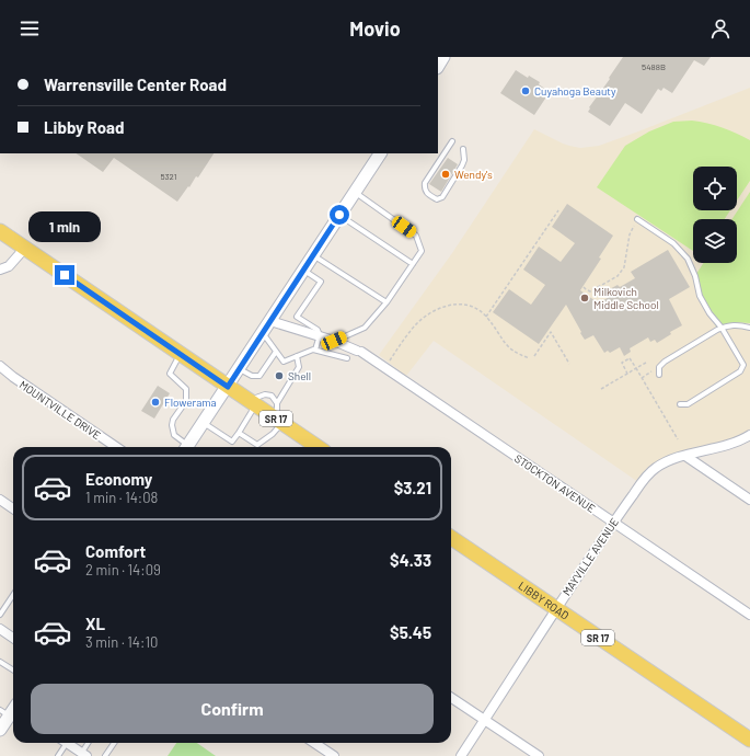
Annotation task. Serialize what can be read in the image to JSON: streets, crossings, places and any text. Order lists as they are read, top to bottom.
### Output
{
  "streets": {
    "main road": ["SR 17", "LIBBY ROAD"],
    "street": ["MOUNTVILLE DRIVE", "STOCKTON AVENUE", "MAYVILLE AVENUE"]
  },
  "crossings": [
    ["STOCKTON AVENUE", "MAYVILLE AVENUE"],
    ["MAYVILLE AVENUE", "LIBBY ROAD"]
  ],
  "places": [
    "Cuyahoga Beauty",
    "Wendy's",
    "Milkovich Middle School",
    "Shell",
    "Flowerama"
  ],
  "house_numbers": ["5488B", "5321"],
  "page": {
    "header": "Movio",
    "banner": ["Warrensville Center Road", "Libby Road"],
    "bubble": "1 min",
    "list": [
      {
        "name": "Economy",
        "note": "1 min · 14:08",
        "value": "$3.21"
      },
      {
        "name": "Comfort",
        "note": "2 min · 14:09",
        "value": "$4.33"
      },
      {
        "name": "XL",
        "note": "3 min · 14:10",
        "value": "$5.45"
      }
    ],
    "buttons": "Confirm"
  }
}
